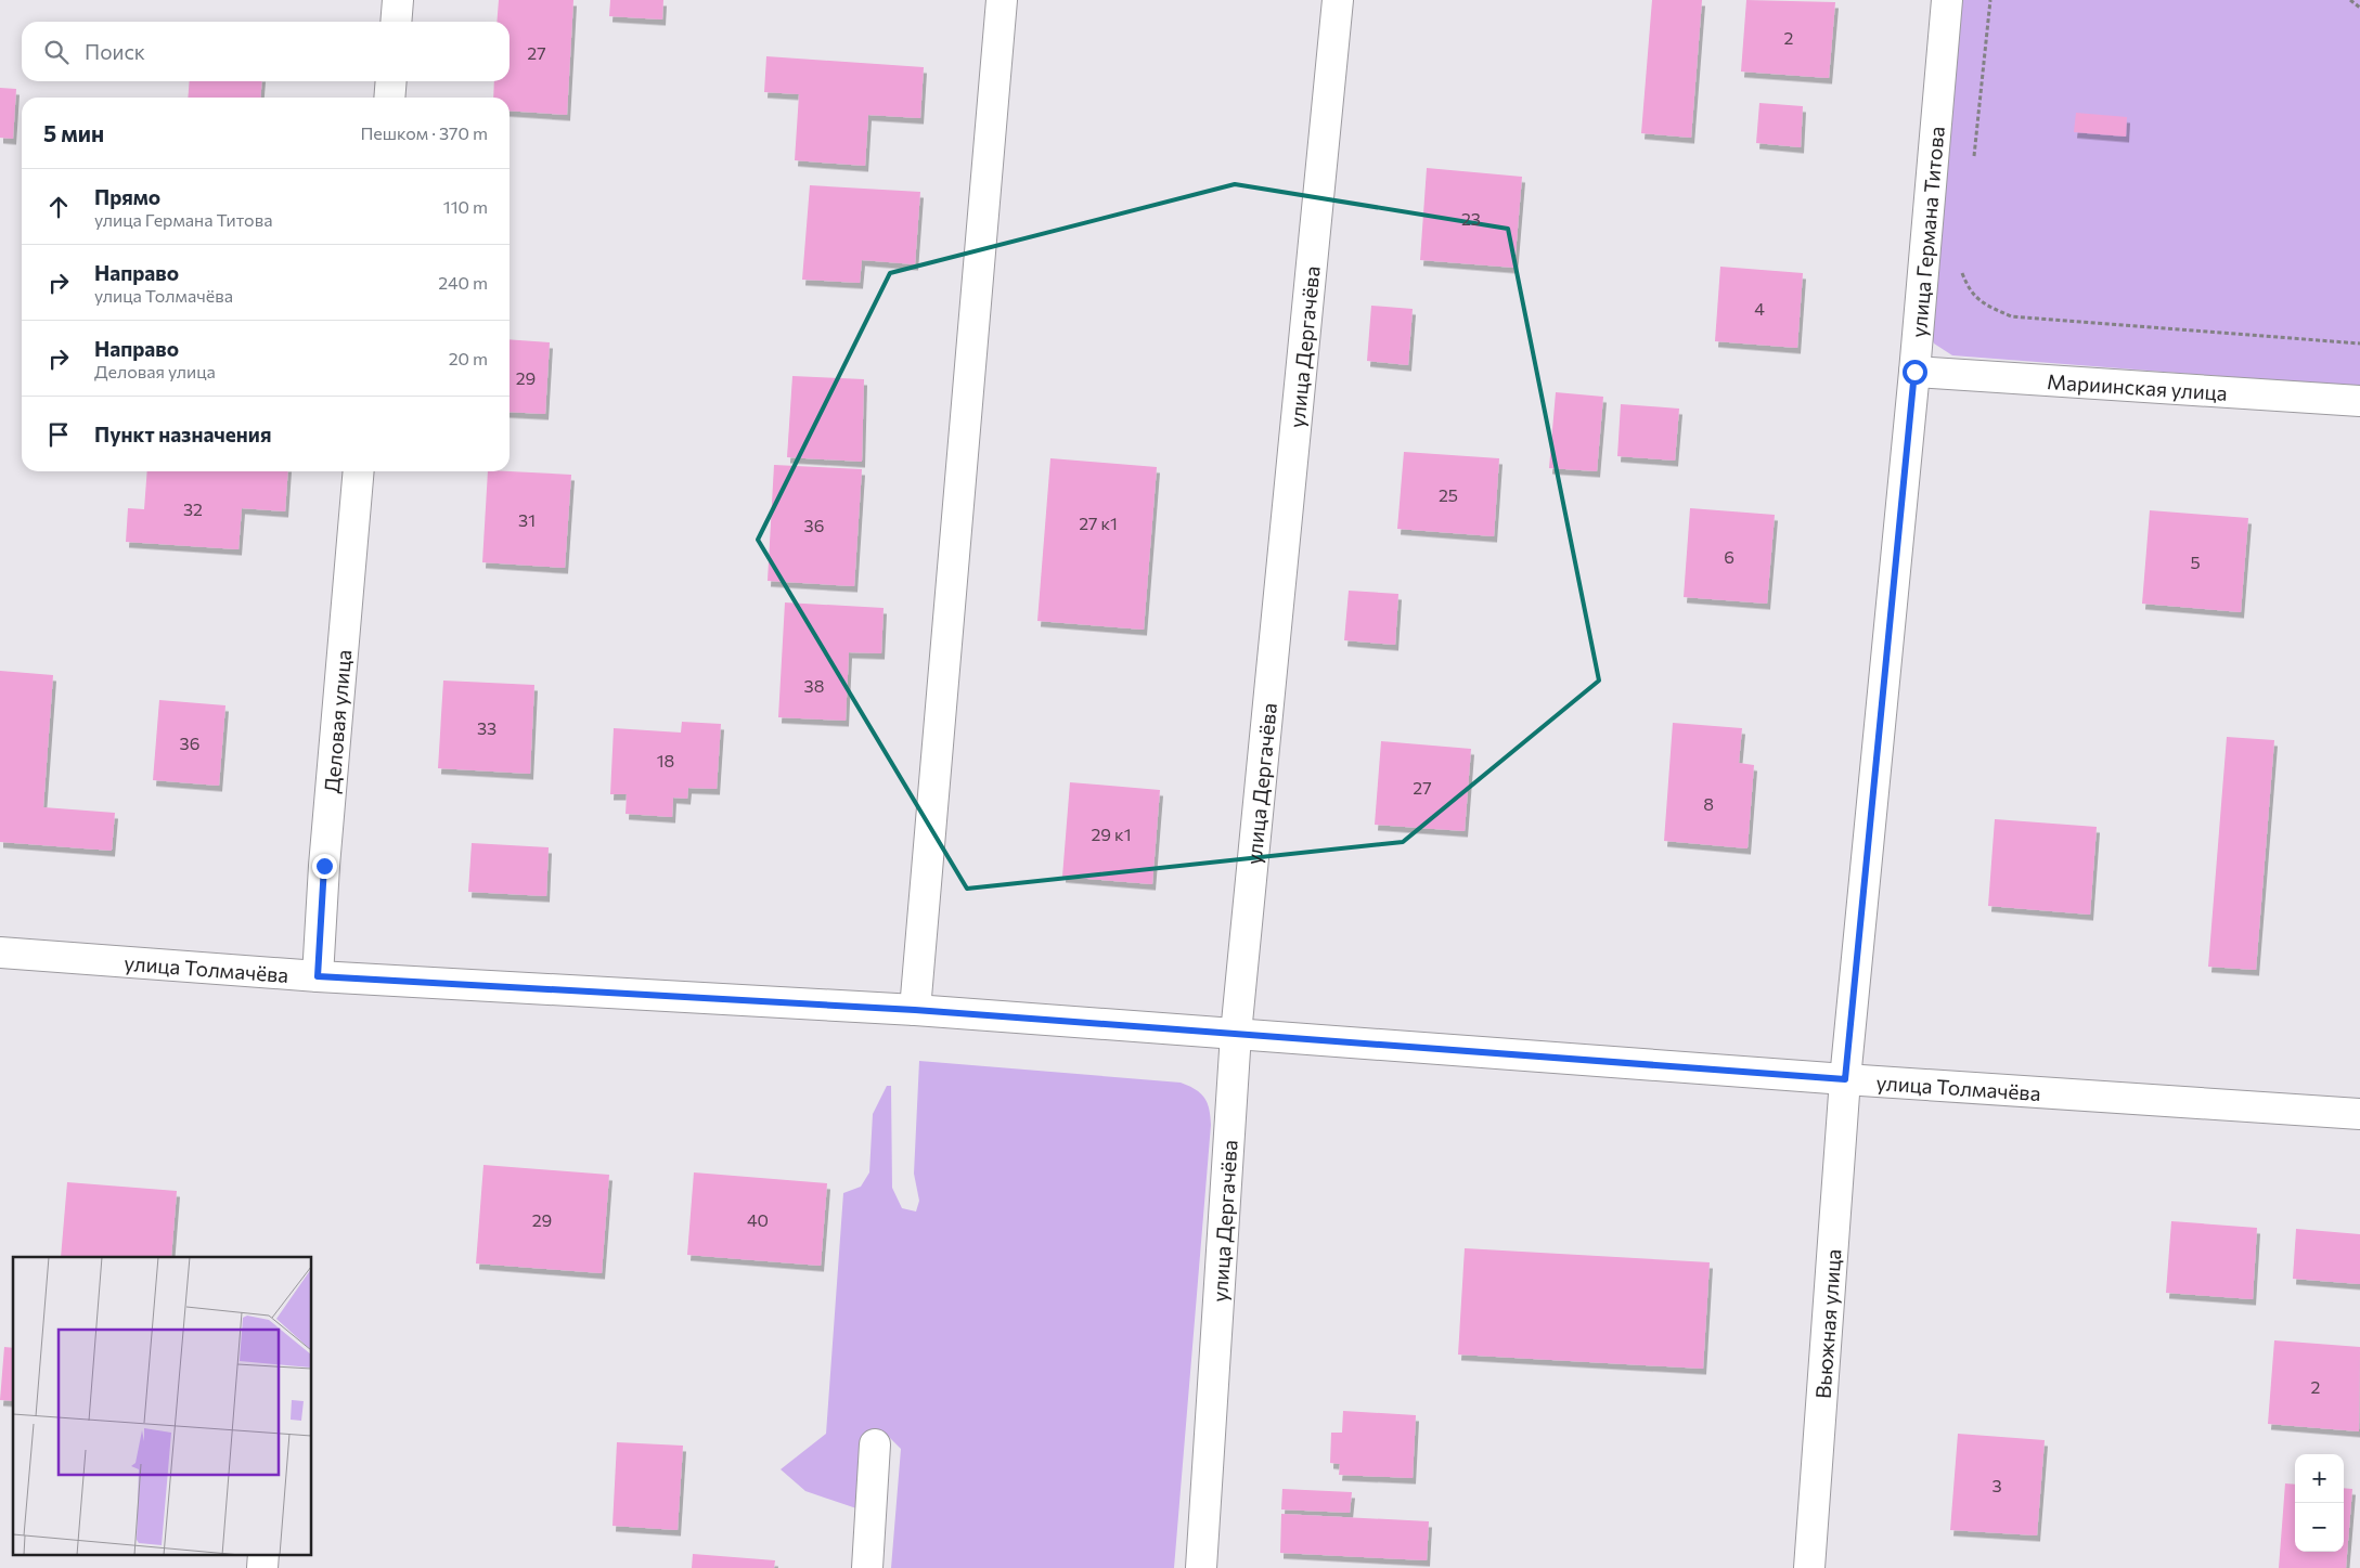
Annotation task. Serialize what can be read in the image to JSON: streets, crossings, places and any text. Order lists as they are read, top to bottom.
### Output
{
  "streets": {
    "street": [
      "улица Германа Титова",
      "улица Дергачёва",
      "Мариинская улица",
      "Деловая улица",
      "улица Толмачёва",
      "Вьюжная улица"
    ]
  },
  "crossings": [
    ["улица Германа Титова", "Мариинская улица"],
    ["улица Германа Титова", "улица Толмачёва"],
    ["улица Германа Титова", "Вьюжная улица"],
    ["улица Дергачёва", "улица Толмачёва"],
    ["Деловая улица", "улица Толмачёва"],
    ["улица Толмачёва", "Вьюжная улица"]
  ],
  "house_numbers": [
    "2",
    "27",
    "23",
    "4",
    "29",
    "25",
    "32",
    "31",
    "27 к1",
    "36",
    "6",
    "5",
    "38",
    "33",
    "36",
    "18",
    "27",
    "8",
    "29 к1",
    "29",
    "40",
    "2",
    "3"
  ],
  "page": {
    "search": "Поиск",
    "heading": ["5 мин", "Пешком · 370 m"],
    "list": [
      ["Прямо", "улица Германа Титова", "110 m"],
      ["Направо", "улица Толмачёва", "240 m"],
      ["Направо", "Деловая улица", "20 m"],
      "Пункт назначения"
    ],
    "map_buttons": ["+", "−"]
  }
}
